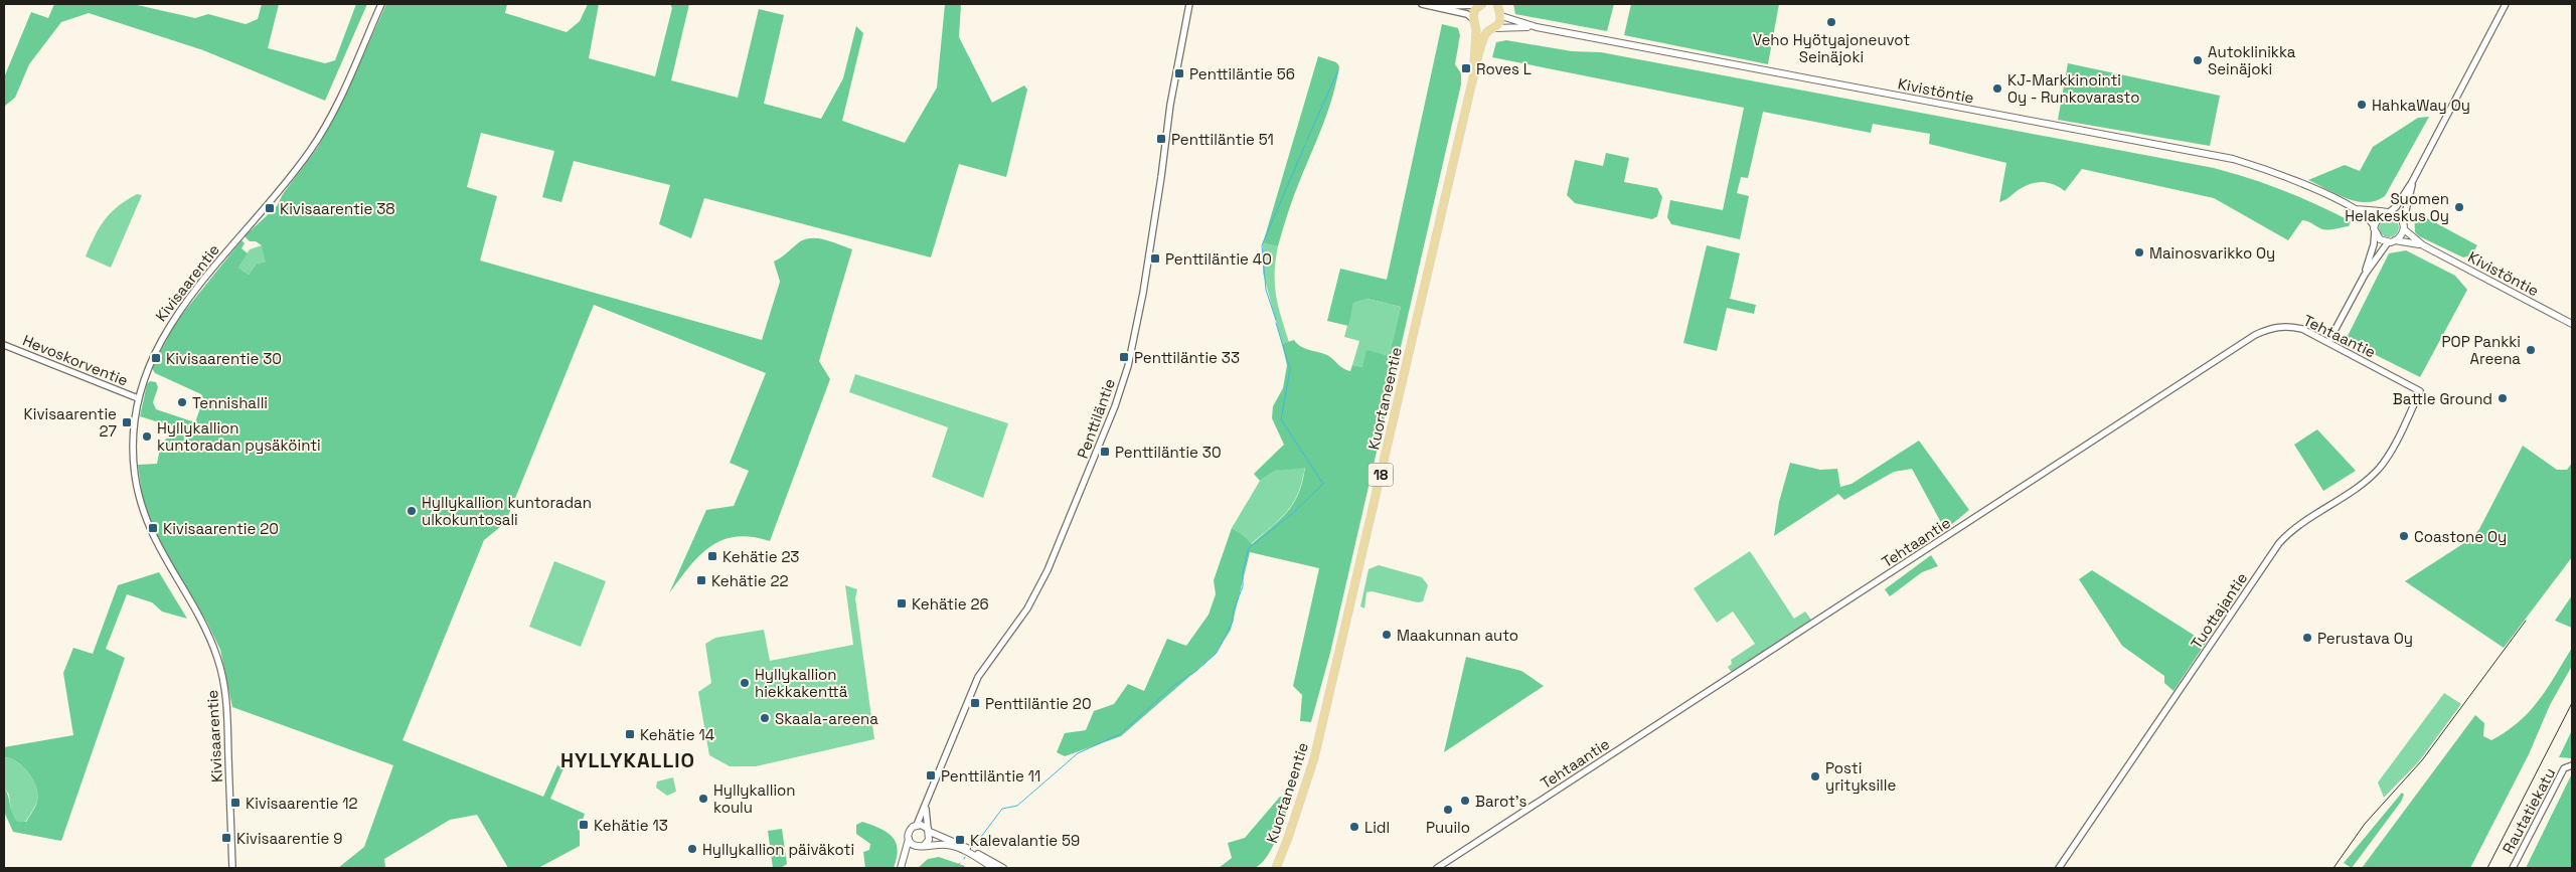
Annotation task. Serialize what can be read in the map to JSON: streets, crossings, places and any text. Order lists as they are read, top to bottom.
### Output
{
  "streets": {
    "highway": ["Kuortaneentie", "18"],
    "main road": ["Kivistöntie"],
    "street": [
      "Kivisaarentie",
      "Tehtaantie",
      "Hevoskorventie",
      "Penttiläntie",
      "Tuottajantie",
      "Rautatiekatu"
    ]
  },
  "crossings": [
    ["Kivistöntie", "Kuortaneentie"],
    ["Kivistöntie", "18"],
    ["Kivisaarentie", "Hevoskorventie"],
    ["Tehtaantie", "Tuottajantie"],
    ["Kuortaneentie", "18"]
  ],
  "districts": ["HYLLYKALLIO"],
  "places": {
    "other": [
      "Veho Hyötyajoneuvot Seinäjoki",
      "Autoklinikka Seinäjoki",
      "KJ-Markkinointi Oy - Runkovarasto",
      "HahkaWay Oy",
      "Suomen Helakeskus Oy",
      "Mainosvarikko Oy",
      "POP Pankki Areena",
      "Battle Ground",
      "Tennishalli",
      "Hyllykallion kuntoradan pysäköinti",
      "Hyllykallion kuntoradan ulkokuntosali",
      "Coastone Oy",
      "Maakunnan auto",
      "Perustava Oy",
      "Hyllykallion hiekkakenttä",
      "Skaala-areena",
      "Posti yrityksille",
      "Hyllykallion koulu",
      "Barot's",
      "Puuilo",
      "Lidl",
      "Hyllykallion päiväkoti"
    ],
    "transit": [
      "Roves L",
      "Penttiläntie 56",
      "Penttiläntie 51",
      "Kivisaarentie 38",
      "Penttiläntie 40",
      "Penttiläntie 33",
      "Kivisaarentie 30",
      "Kivisaarentie 27",
      "Penttiläntie 30",
      "Kivisaarentie 20",
      "Kehätie 23",
      "Kehätie 22",
      "Kehätie 26",
      "Penttiläntie 20",
      "Kehätie 14",
      "Penttiläntie 11",
      "Kivisaarentie 12",
      "Kehätie 13",
      "Kivisaarentie 9",
      "Kalevalantie 59"
    ]
  }
}
